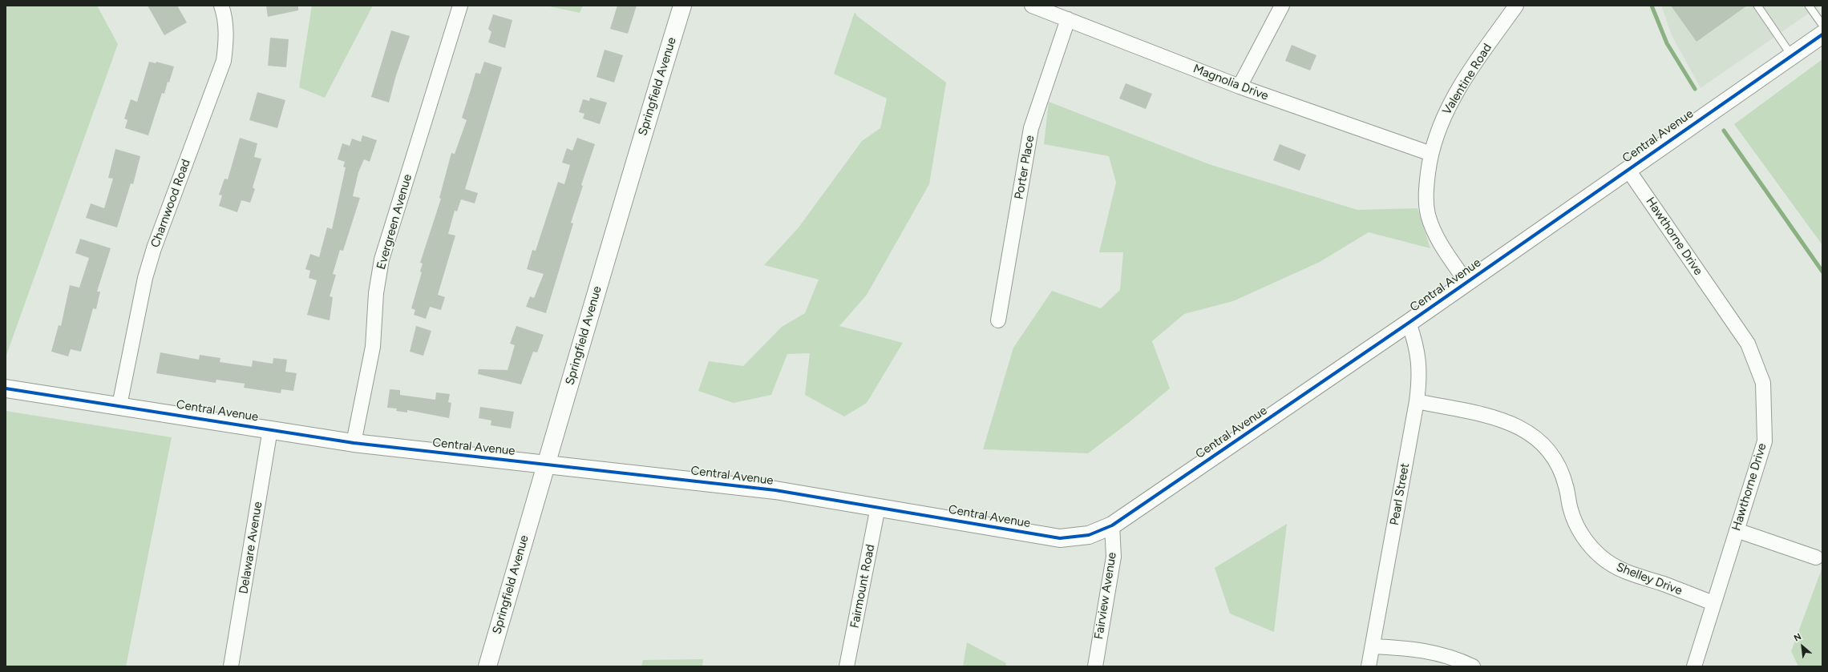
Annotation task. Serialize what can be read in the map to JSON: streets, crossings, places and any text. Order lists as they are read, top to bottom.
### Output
{
  "streets": {
    "street": [
      "Valentine Road",
      "Magnolia Drive",
      "Springfield Avenue",
      "Central Avenue",
      "Porter Place",
      "Charnwood Road",
      "Evergreen Avenue",
      "Hawthorne Drive",
      "Pearl Street",
      "Delaware Avenue",
      "Shelley Drive",
      "Fairmount Road",
      "Fairview Avenue"
    ]
  },
  "crossings": [
    ["Valentine Road", "Magnolia Drive"],
    ["Valentine Road", "Central Avenue"],
    ["Magnolia Drive", "Porter Place"],
    ["Springfield Avenue", "Central Avenue"],
    ["Central Avenue", "Charnwood Road"],
    ["Central Avenue", "Evergreen Avenue"],
    ["Central Avenue", "Hawthorne Drive"],
    ["Central Avenue", "Pearl Street"],
    ["Central Avenue", "Delaware Avenue"],
    ["Central Avenue", "Fairmount Road"],
    ["Central Avenue", "Fairview Avenue"],
    ["Hawthorne Drive", "Shelley Drive"],
    ["Pearl Street", "Shelley Drive"]
  ],
  "north": "top left"
}
